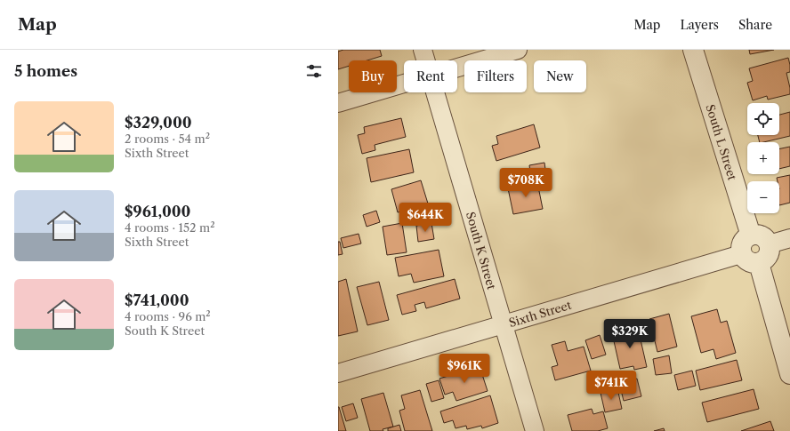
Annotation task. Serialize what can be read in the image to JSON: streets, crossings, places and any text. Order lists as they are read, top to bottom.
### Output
{
  "streets": {
    "street": ["South L Street", "South K Street", "Sixth Street"]
  },
  "crossings": [
    ["South L Street", "Sixth Street"],
    ["South K Street", "Sixth Street"]
  ],
  "page": {
    "header": "Map",
    "nav": ["Map", "Layers", "Share"],
    "heading": "5 homes",
    "chip": [
      "Buy",
      "Rent",
      "Filters",
      "New"
    ],
    "list": [
      {
        "name": "$329,000",
        "note": "2 rooms · 54 m² · Sixth Street"
      },
      {
        "name": "$961,000",
        "note": "4 rooms · 152 m² · Sixth Street"
      },
      {
        "name": "$741,000",
        "note": "4 rooms · 96 m² · South K Street"
      }
    ],
    "map_buttons": ["+", "−"],
    "price": [
      "$708K",
      "$644K",
      "$329K",
      "$961K",
      "$741K"
    ]
  }
}
